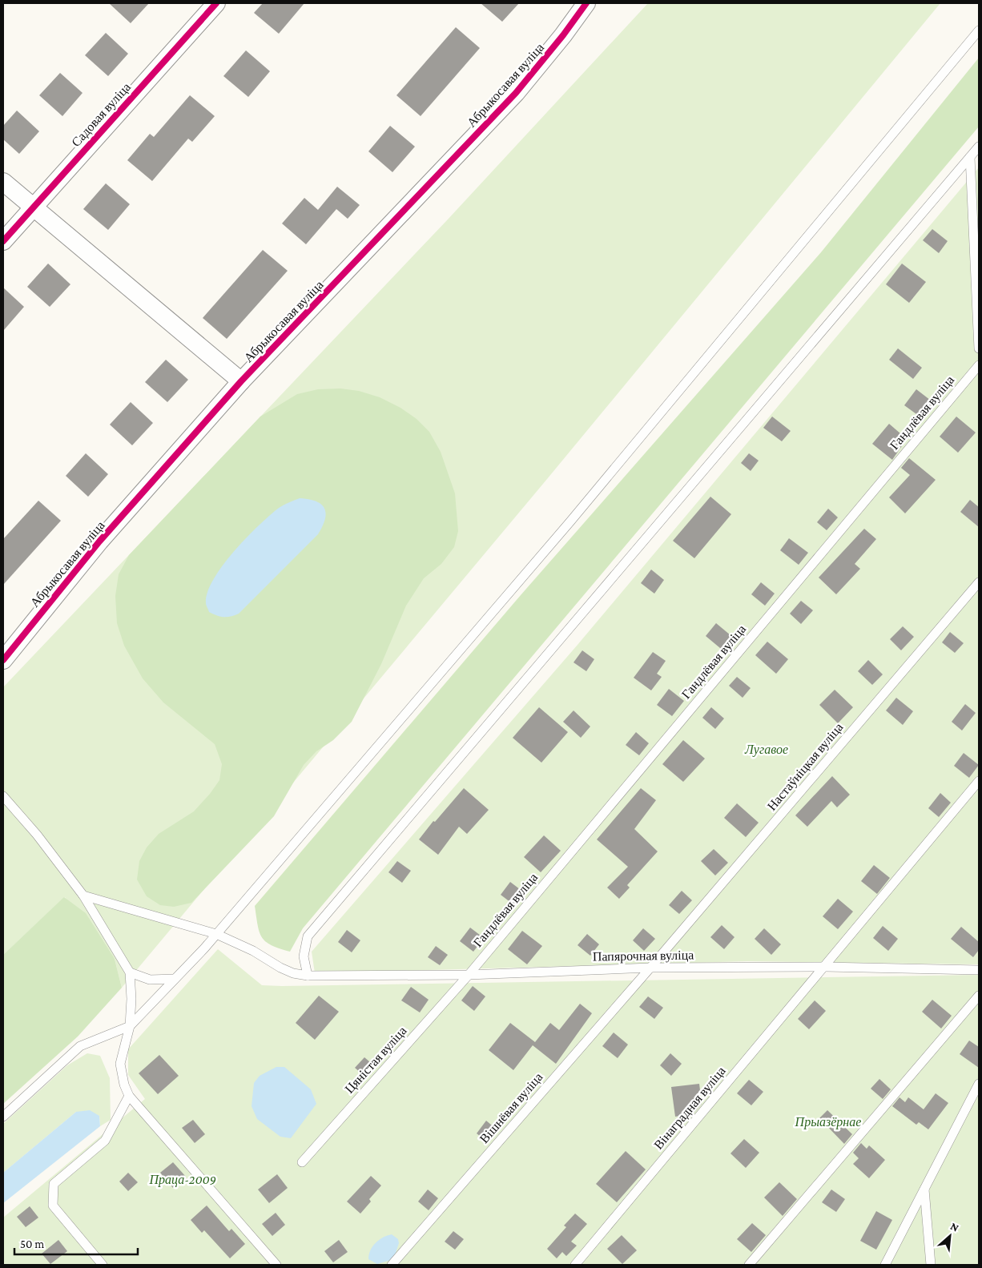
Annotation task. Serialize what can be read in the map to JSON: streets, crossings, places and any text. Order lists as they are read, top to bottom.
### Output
{
  "streets": {
    "street": ["Абрыкосавая вуліца", "Садовая вуліца"],
    "lane": [
      "Гандлёвая вуліца",
      "Настаўніцкая вуліца",
      "Папярочная вуліца",
      "Цяністая вуліца",
      "Вішнёвая вуліца",
      "Вінаградная вуліца"
    ]
  },
  "crossings": [
    ["Гандлёвая вуліца", "Папярочная вуліца"],
    ["Гандлёвая вуліца", "Цяністая вуліца"],
    ["Настаўніцкая вуліца", "Папярочная вуліца"],
    ["Настаўніцкая вуліца", "Вішнёвая вуліца"],
    ["Папярочная вуліца", "Цяністая вуліца"],
    ["Папярочная вуліца", "Вішнёвая вуліца"],
    ["Папярочная вуліца", "Вінаградная вуліца"]
  ],
  "parks": ["Лугавое", "Прыазёрнае", "Праца-2009"],
  "scale_bar": "50 m",
  "north": "top right"
}
